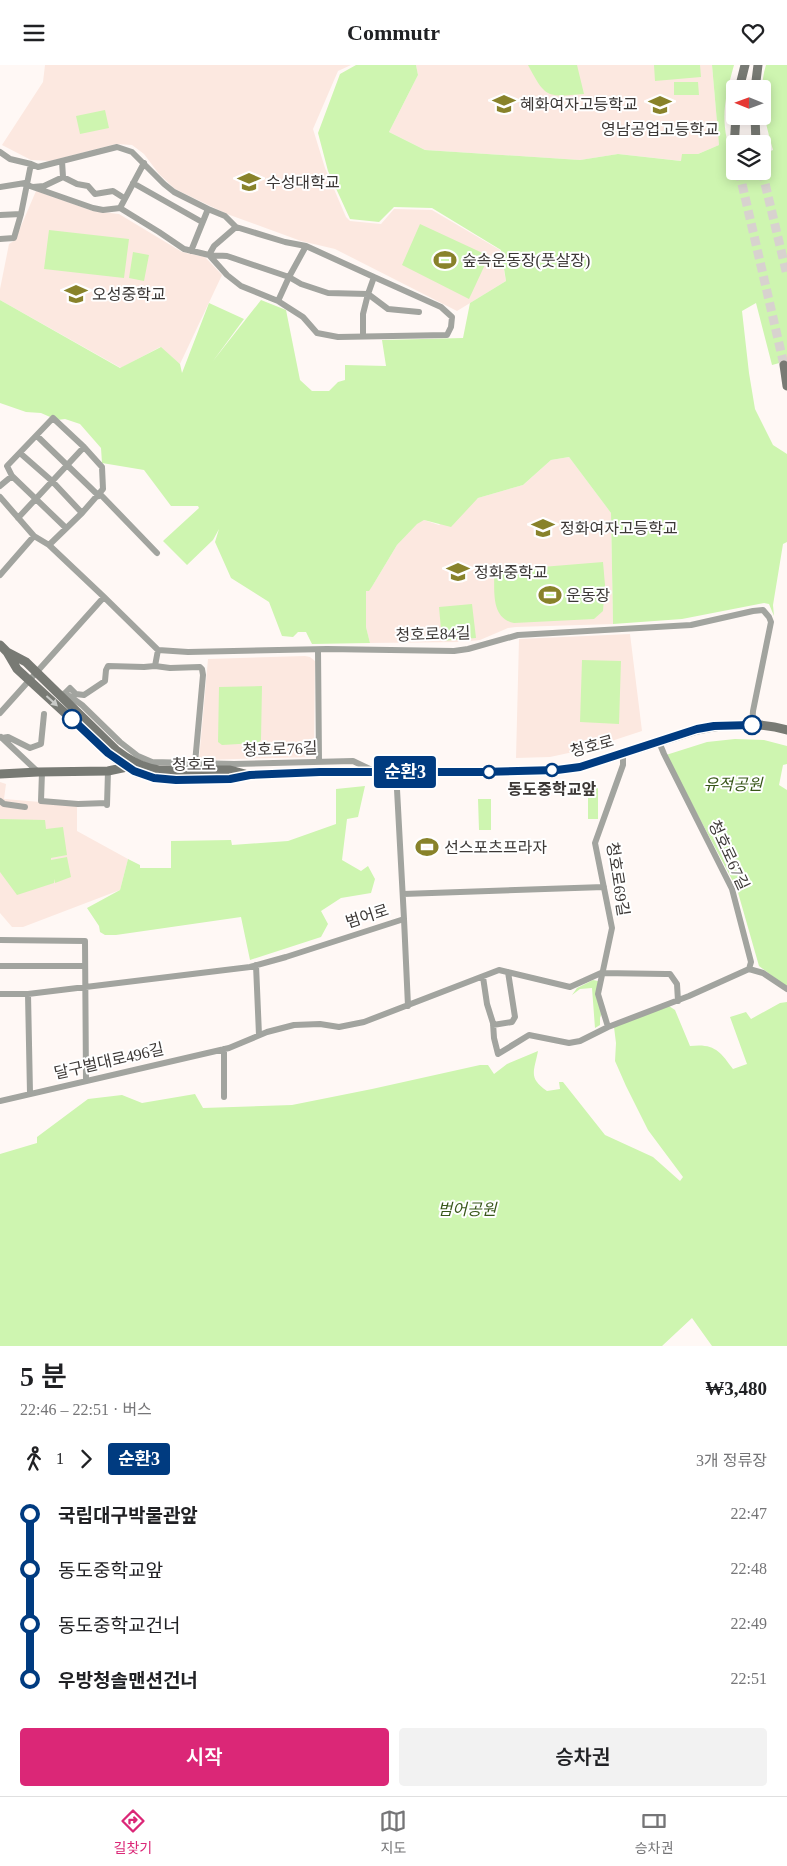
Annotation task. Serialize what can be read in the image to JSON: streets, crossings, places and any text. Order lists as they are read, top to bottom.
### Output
{
  "streets": {
    "main road": ["청호로"],
    "street": [
      "청호로84길",
      "청호로76길",
      "청호로67길",
      "청호로69길",
      "범어로",
      "달구벌대로496길"
    ]
  },
  "crossings": [
    ["청호로84길", "청호로"],
    ["청호로", "청호로76길"],
    ["청호로", "청호로67길"],
    ["청호로", "청호로69길"],
    ["청호로", "범어로"]
  ],
  "parks": ["유적공원", "범어공원"],
  "places": {
    "school or university": [
      "혜화여자고등학교",
      "영남공업고등학교",
      "수성대학교",
      "오성중학교",
      "정화여자고등학교",
      "정화중학교"
    ],
    "sports": ["숲속운동장(풋살장)", "운동장", "선스포츠프라자"],
    "other": ["동도중학교앞"]
  },
  "lines": ["bus line 순환3"],
  "north": "left",
  "page": {
    "header": "Commutr",
    "on_map": "순환3",
    "heading": ["5 분", "22:46 – 22:51 · 버스", "₩3,480"],
    "legs": ["1", "순환3", "3개 정류장"],
    "list": [
      {
        "name": "국립대구박물관앞",
        "value": "22:47"
      },
      {
        "name": "동도중학교앞",
        "value": "22:48"
      },
      {
        "name": "동도중학교건너",
        "value": "22:49"
      },
      {
        "name": "우방청솔맨션건너",
        "value": "22:51"
      }
    ],
    "buttons": ["시작", "승차권"],
    "tabs": ["길찾기", "지도", "승차권"]
  }
}
